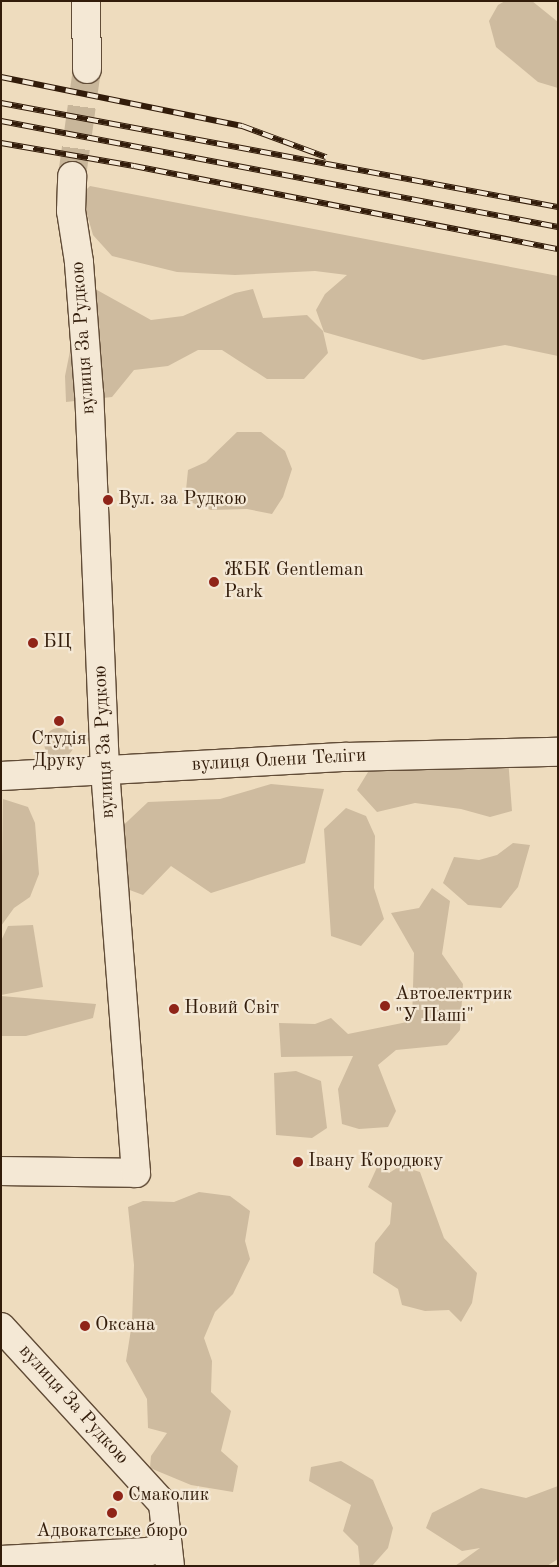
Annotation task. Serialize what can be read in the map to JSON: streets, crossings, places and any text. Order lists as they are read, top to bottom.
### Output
{
  "streets": {
    "street": ["вулиця За Рудкою", "вулиця Олени Теліги"]
  },
  "crossings": [
    ["вулиця За Рудкою", "вулиця Олени Теліги"]
  ],
  "places": [
    "Вул. за Рудкою",
    "ЖБК Gentleman Park",
    "БЦ",
    "Студія Друку",
    "Автоелектрик \"У Паші\"",
    "Новий Світ",
    "Івану Кородюку",
    "Оксана",
    "Смаколик",
    "Адвокатське бюро"
  ]
}
